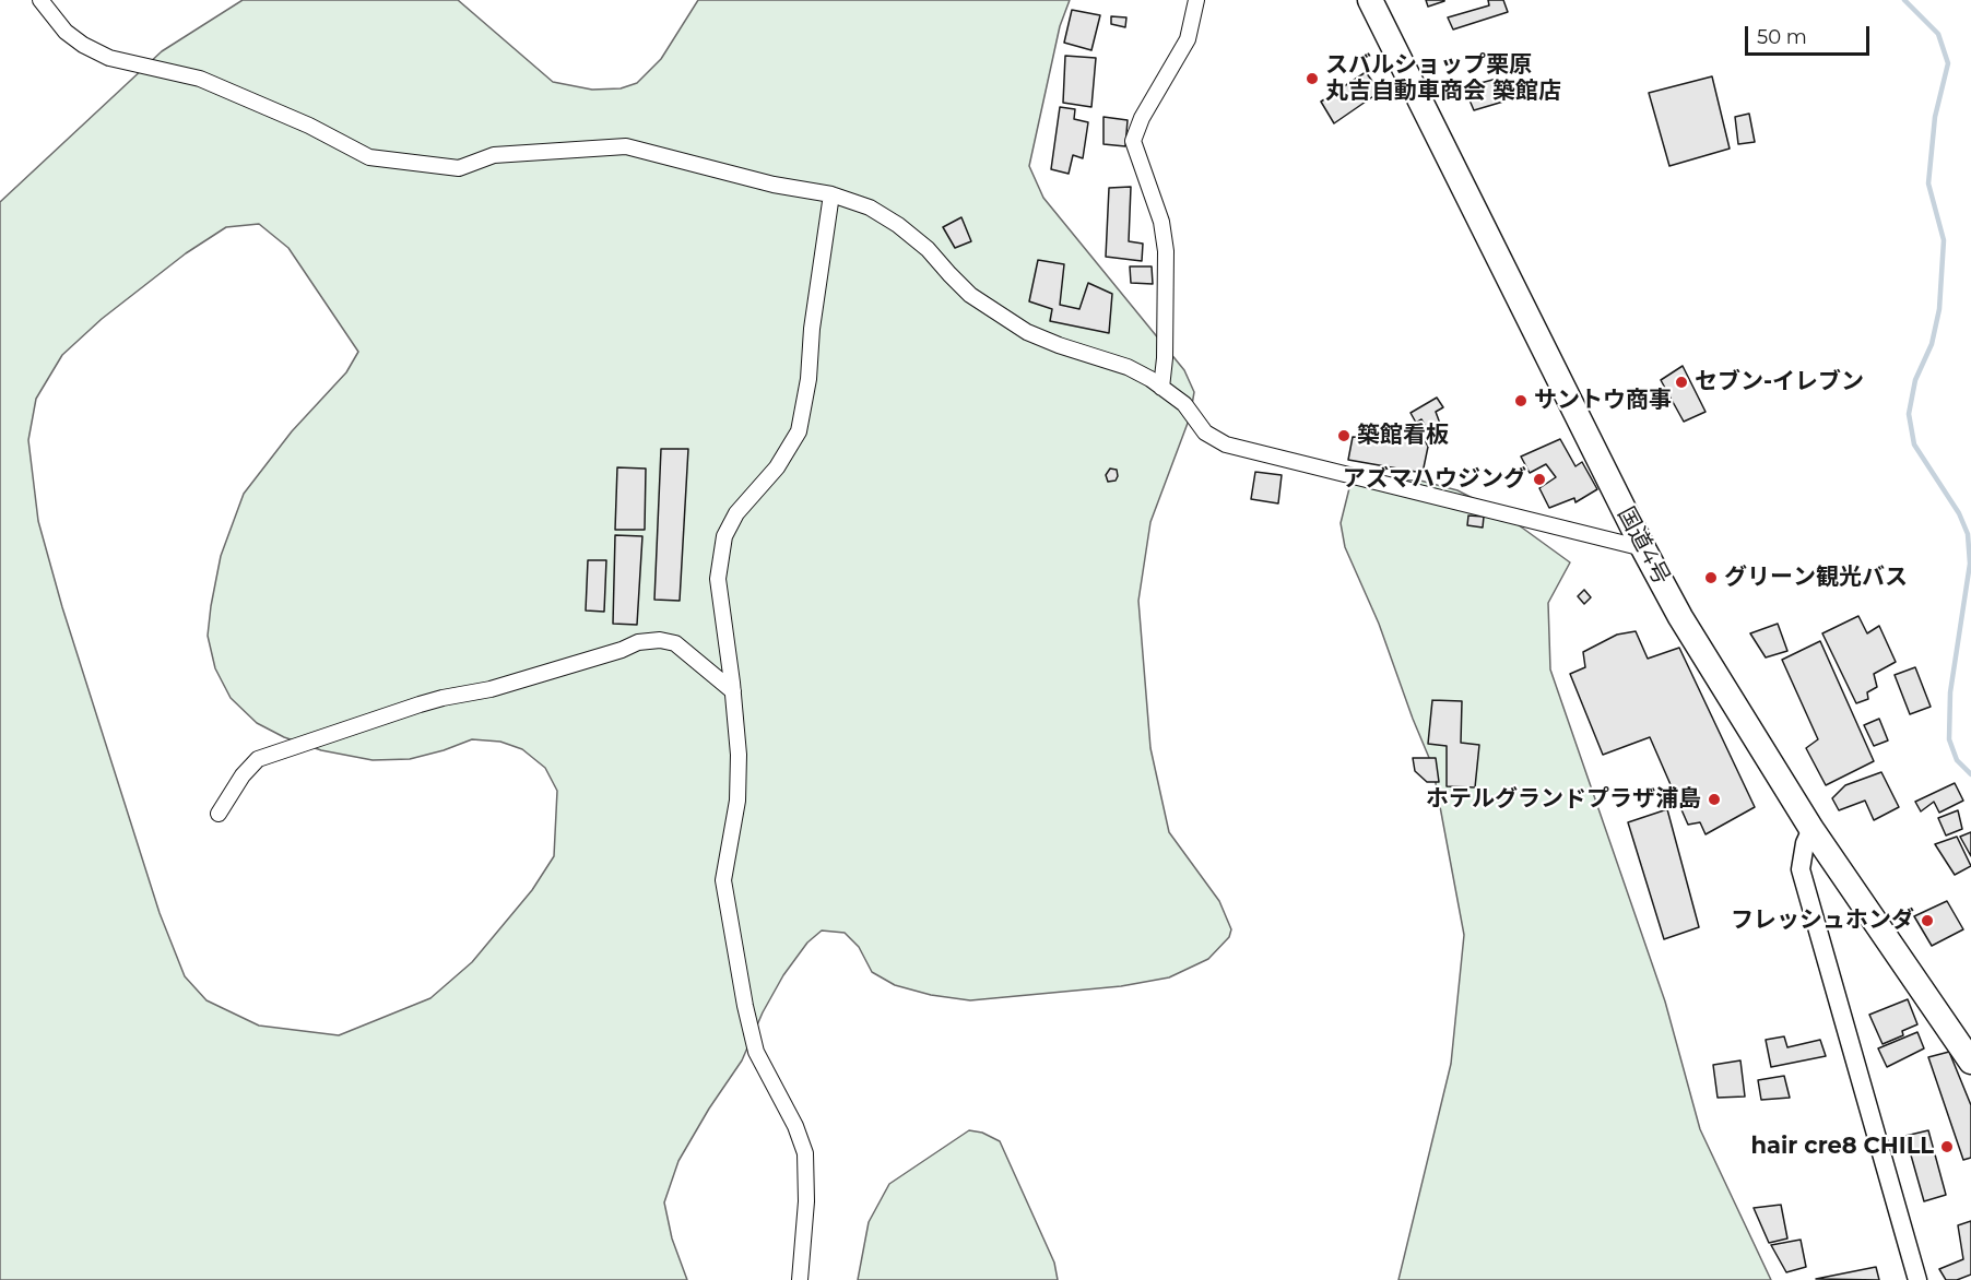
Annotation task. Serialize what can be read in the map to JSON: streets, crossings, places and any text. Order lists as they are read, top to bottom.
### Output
{
  "streets": {
    "highway": ["国道4号"]
  },
  "places": [
    "スバルショップ栗原 丸吉自動車商会 築館店",
    "セブン-イレブン",
    "サントウ商事",
    "築館看板",
    "アズマハウジング",
    "グリーン観光バス",
    "ホテルグランドプラザ浦島",
    "フレッシュホンダ",
    "hair cre8 CHILL"
  ],
  "scale_bar": "50 m"
}
